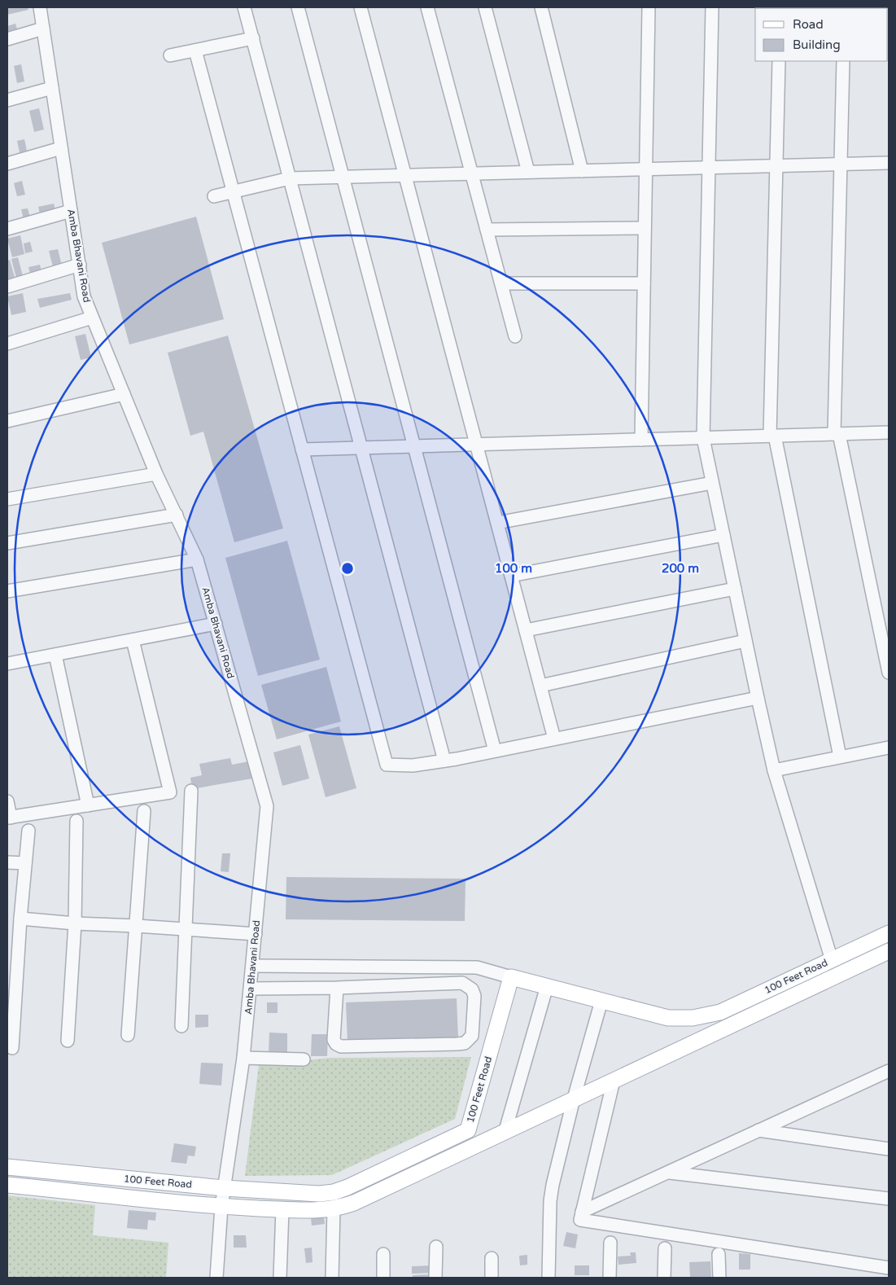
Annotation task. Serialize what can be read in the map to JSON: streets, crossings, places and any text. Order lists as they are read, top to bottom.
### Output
{
  "streets": {
    "main road": ["100 Feet Road"],
    "street": ["Amba Bhavani Road"]
  },
  "crossings": [
    ["Amba Bhavani Road", "100 Feet Road"]
  ],
  "legend": ["Road", "Building"],
  "rings": ["100 m", "200 m"]
}
